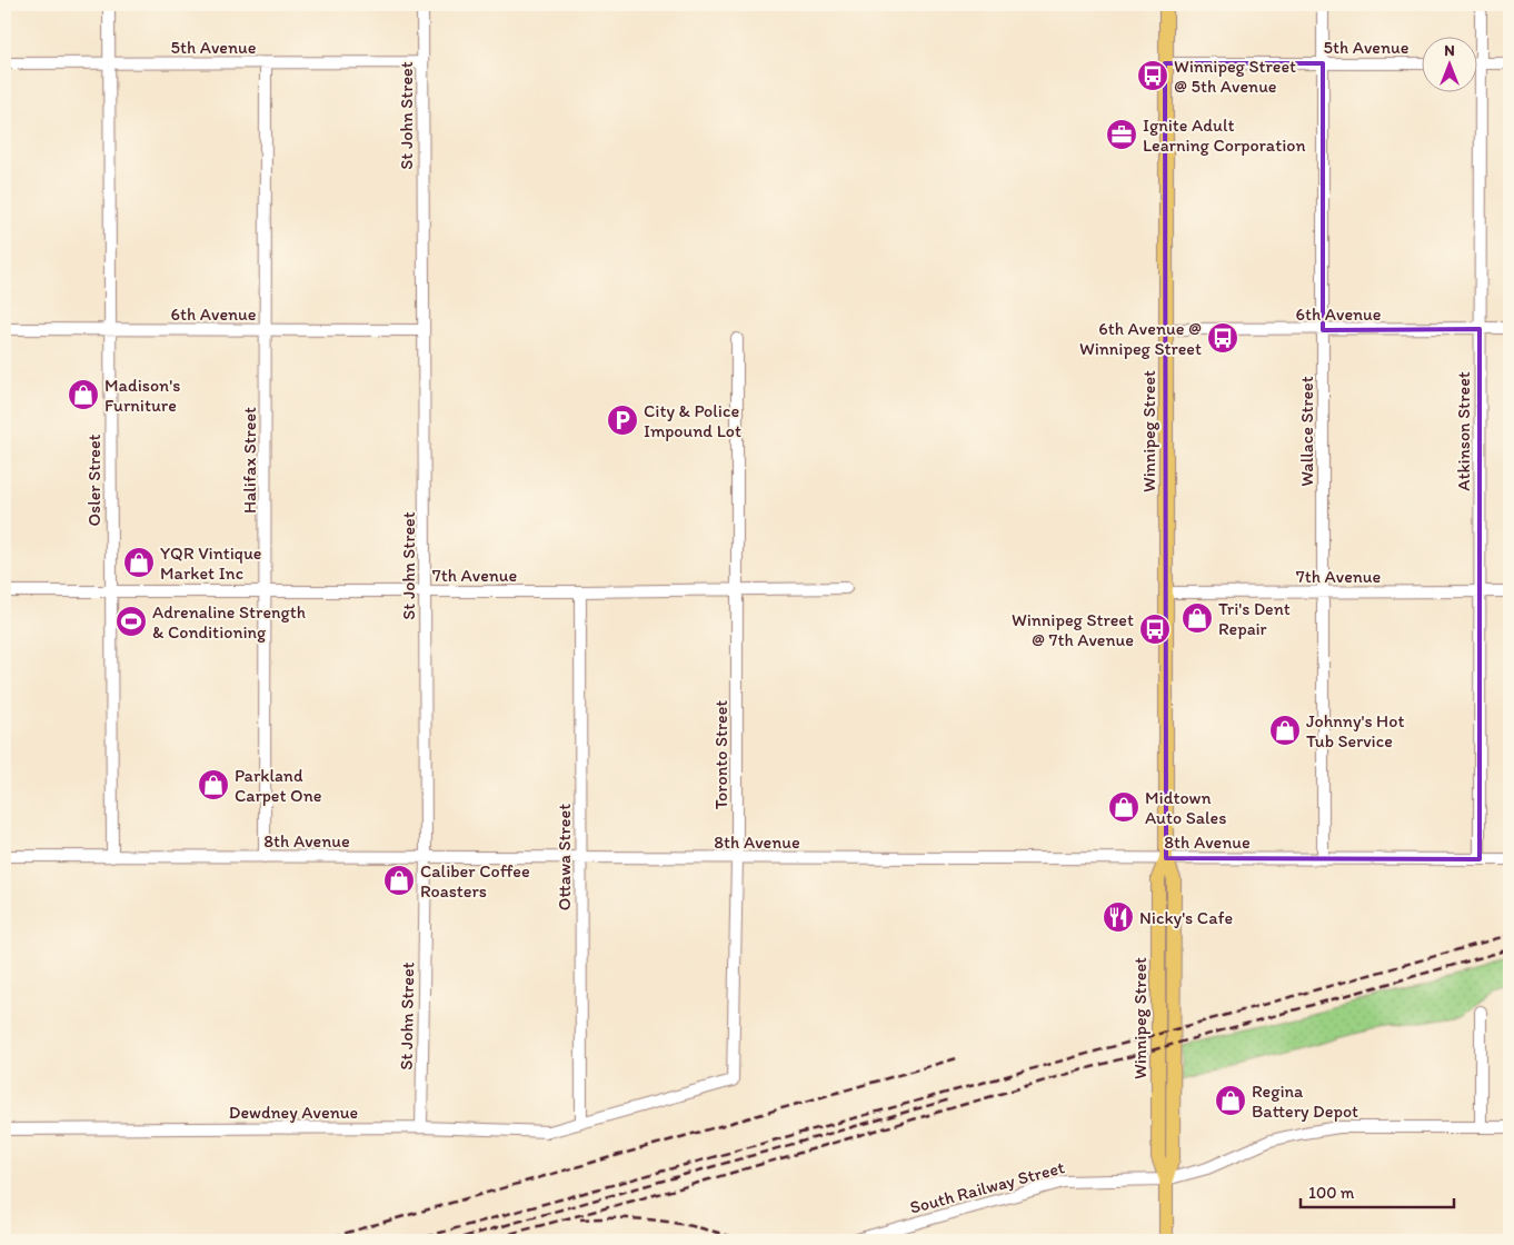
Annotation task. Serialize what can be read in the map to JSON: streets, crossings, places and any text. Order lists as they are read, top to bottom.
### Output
{
  "streets": {
    "main road": ["Winnipeg Street"],
    "street": [
      "5th Avenue",
      "St John Street",
      "6th Avenue",
      "Wallace Street",
      "Atkinson Street",
      "Halifax Street",
      "Osler Street",
      "7th Avenue",
      "Toronto Street",
      "8th Avenue",
      "Ottawa Street",
      "Dewdney Avenue",
      "South Railway Street"
    ]
  },
  "crossings": [
    ["5th Avenue", "St John Street"],
    ["5th Avenue", "Winnipeg Street"],
    ["5th Avenue", "Wallace Street"],
    ["5th Avenue", "Halifax Street"],
    ["5th Avenue", "Osler Street"],
    ["St John Street", "6th Avenue"],
    ["St John Street", "7th Avenue"],
    ["St John Street", "8th Avenue"],
    ["St John Street", "Dewdney Avenue"],
    ["6th Avenue", "Winnipeg Street"],
    ["6th Avenue", "Wallace Street"],
    ["6th Avenue", "Atkinson Street"],
    ["6th Avenue", "Halifax Street"],
    ["6th Avenue", "Osler Street"],
    ["Winnipeg Street", "7th Avenue"],
    ["Winnipeg Street", "8th Avenue"],
    ["Winnipeg Street", "South Railway Street"],
    ["Wallace Street", "7th Avenue"],
    ["Wallace Street", "8th Avenue"],
    ["Atkinson Street", "7th Avenue"],
    ["Atkinson Street", "8th Avenue"],
    ["Halifax Street", "7th Avenue"],
    ["Halifax Street", "8th Avenue"],
    ["Osler Street", "7th Avenue"],
    ["Osler Street", "8th Avenue"],
    ["7th Avenue", "Toronto Street"],
    ["7th Avenue", "Ottawa Street"],
    ["Toronto Street", "8th Avenue"],
    ["Toronto Street", "Ottawa Street"],
    ["Toronto Street", "Dewdney Avenue"],
    ["8th Avenue", "Ottawa Street"],
    ["Ottawa Street", "Dewdney Avenue"]
  ],
  "places": {
    "bus stop": ["Winnipeg Street @ 5th Avenue", "6th Avenue @ Winnipeg Street", "Winnipeg Street @ 7th Avenue"],
    "office": ["Ignite Adult Learning Corporation"],
    "shop": [
      "Madison's Furniture",
      "YQR Vintique Market Inc",
      "Tri's Dent Repair",
      "Johnny's Hot Tub Service",
      "Parkland Carpet One",
      "Midtown Auto Sales",
      "Caliber Coffee Roasters",
      "Regina Battery Depot"
    ],
    "parking": ["City & Police Impound Lot"],
    "sports": ["Adrenaline Strength & Conditioning"],
    "restaurant": ["Nicky's Cafe"]
  },
  "scale_bar": "100 m",
  "north": "top"
}
